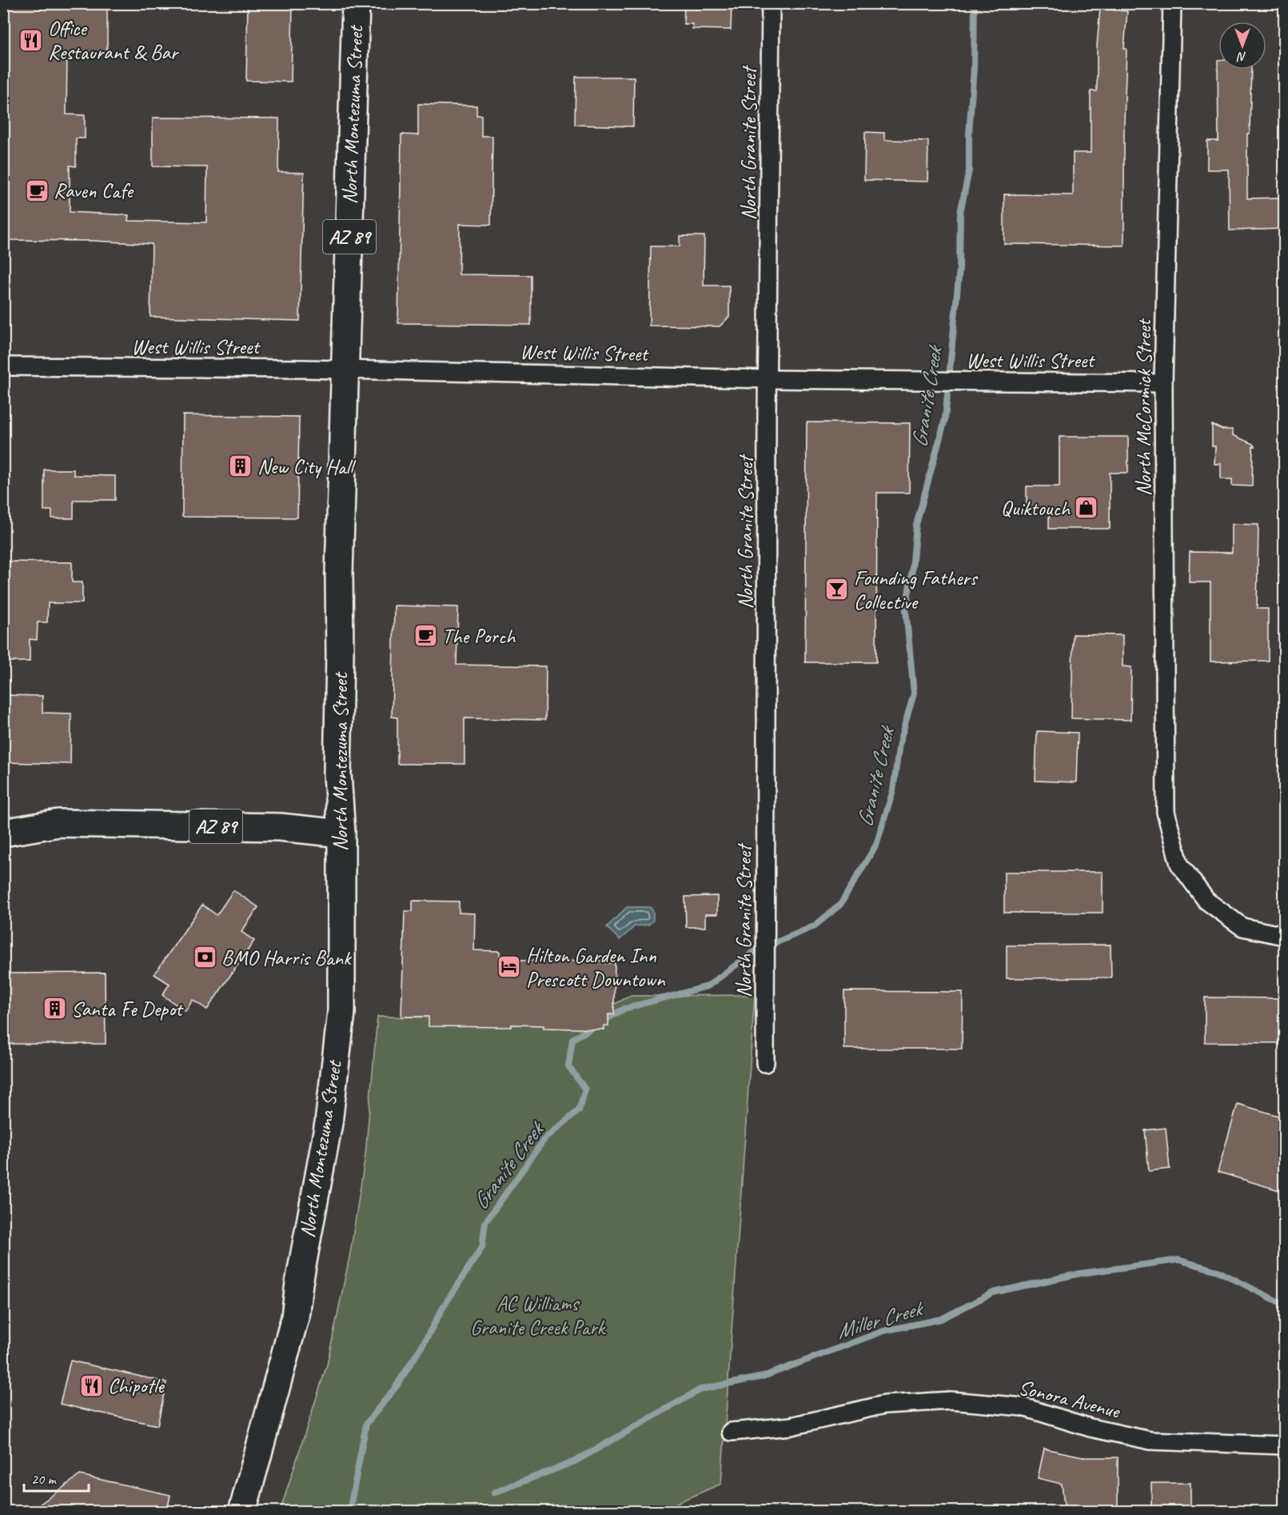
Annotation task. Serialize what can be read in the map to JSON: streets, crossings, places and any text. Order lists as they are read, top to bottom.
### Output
{
  "streets": {
    "main road": ["North Montezuma Street", "AZ 89"],
    "street": [
      "North Granite Street",
      "West Willis Street",
      "North McCormick Street",
      "Sonora Avenue"
    ]
  },
  "crossings": [
    ["North Montezuma Street", "AZ 89"],
    ["North Montezuma Street", "West Willis Street"],
    ["North Granite Street", "West Willis Street"],
    ["West Willis Street", "North McCormick Street"]
  ],
  "water": ["Granite Creek", "Miller Creek"],
  "parks": ["AC Williams Granite Creek Park"],
  "places": {
    "restaurant": ["Office Restaurant & Bar", "Chipotle"],
    "cafe": ["Raven Cafe", "The Porch"],
    "building": ["New City Hall", "Santa Fe Depot"],
    "shop": ["Quiktouch"],
    "bar": ["Founding Fathers Collective"],
    "bank": ["BMO Harris Bank"],
    "hotel": ["Hilton Garden Inn Prescott Downtown"]
  },
  "scale_bar": "20 m",
  "north": "bottom"
}
